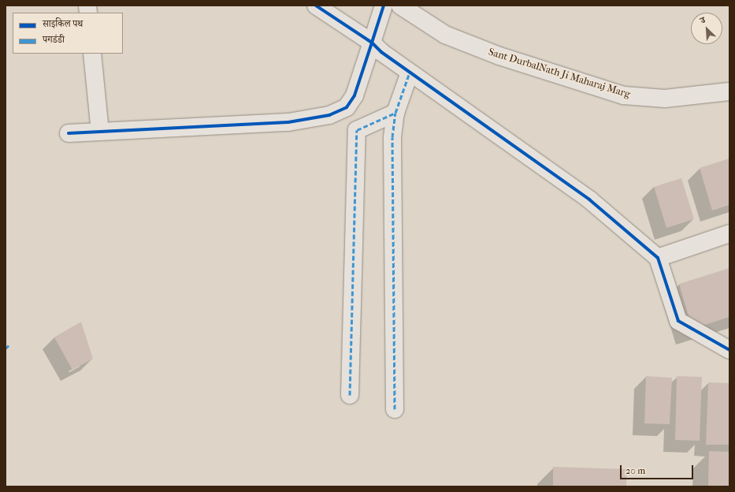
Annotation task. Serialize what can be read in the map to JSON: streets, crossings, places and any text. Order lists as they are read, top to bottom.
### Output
{
  "streets": {
    "street": ["Sant DurbalNath Ji Maharaj Marg"]
  },
  "legend": ["साइकिल पथ", "पगडंडी"],
  "scale_bar": "20 m",
  "north": "top left"
}
